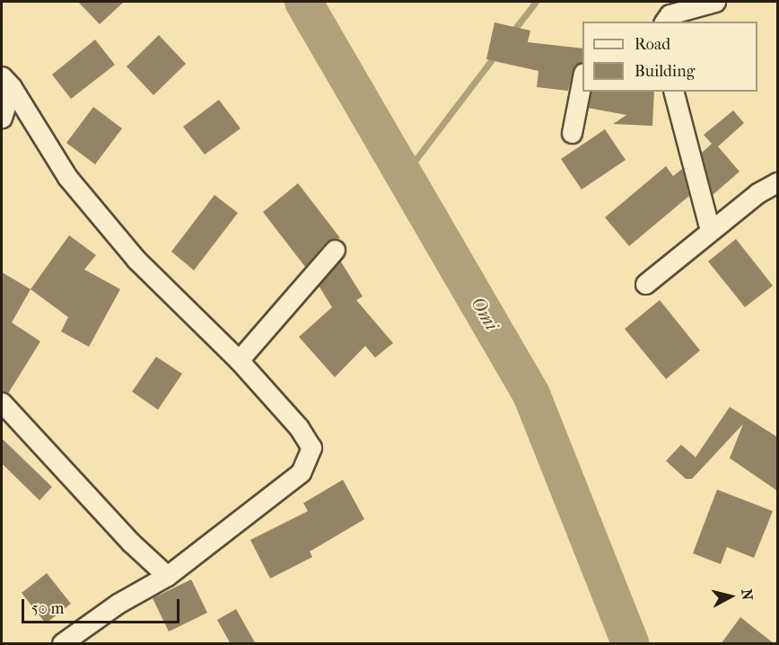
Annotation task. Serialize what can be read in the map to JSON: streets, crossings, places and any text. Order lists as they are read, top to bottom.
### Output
{
  "water": ["Omi"],
  "legend": ["Road", "Building"],
  "scale_bar": "50 m",
  "north": "right"
}
